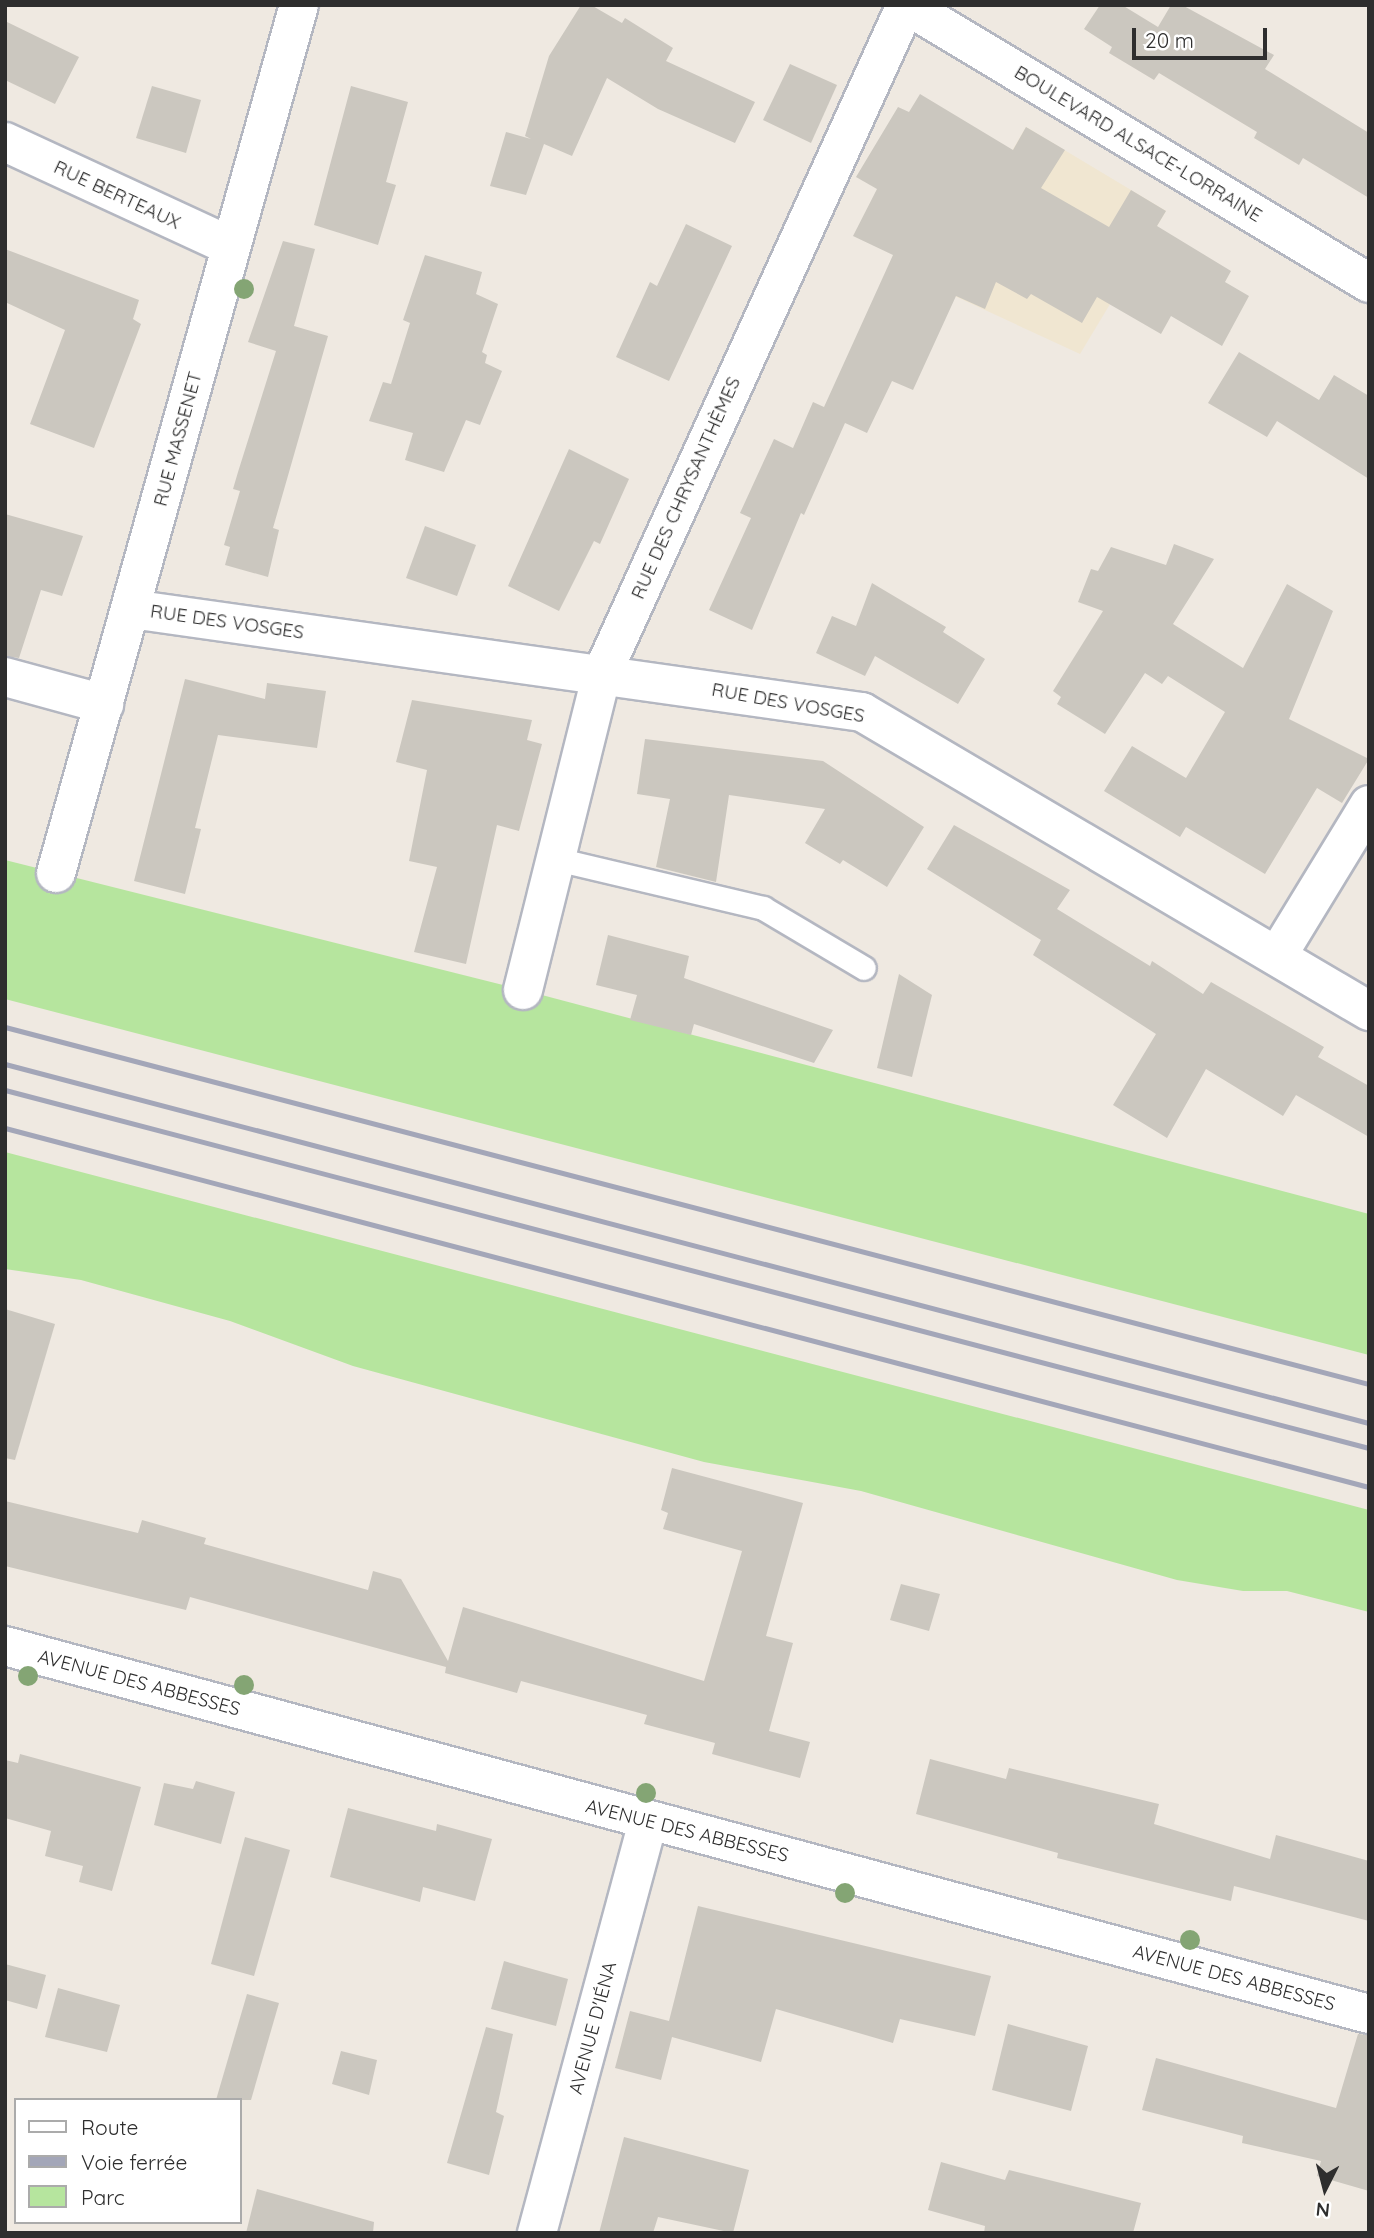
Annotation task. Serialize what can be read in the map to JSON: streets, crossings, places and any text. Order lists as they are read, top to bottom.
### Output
{
  "streets": {
    "street": [
      "BOULEVARD ALSACE-LORRAINE",
      "RUE BERTEAUX",
      "RUE MASSENET",
      "RUE DES CHRYSANTHÈMES",
      "RUE DES VOSGES",
      "AVENUE DES ABBESSES",
      "AVENUE D'IÉNA"
    ]
  },
  "crossings": [
    ["BOULEVARD ALSACE-LORRAINE", "RUE DES CHRYSANTHÈMES"],
    ["RUE BERTEAUX", "RUE MASSENET"],
    ["RUE MASSENET", "RUE DES VOSGES"],
    ["RUE DES CHRYSANTHÈMES", "RUE DES VOSGES"],
    ["AVENUE DES ABBESSES", "AVENUE D'IÉNA"]
  ],
  "legend": ["Route", "Voie ferrée", "Parc"],
  "scale_bar": "20 m",
  "north": "bottom"
}
